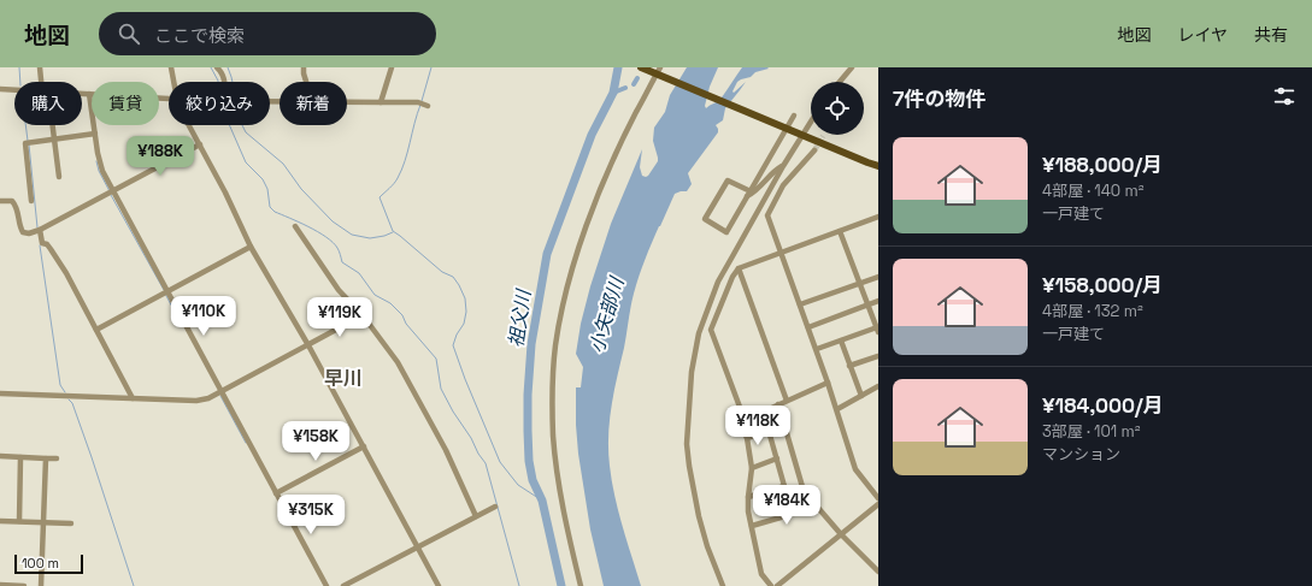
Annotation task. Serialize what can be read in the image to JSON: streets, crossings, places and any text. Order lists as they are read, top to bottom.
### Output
{
  "districts": ["早川"],
  "water": ["小矢部川", "祖父川"],
  "scale_bar": "100 m",
  "page": {
    "header": "地図",
    "search": "ここで検索",
    "nav": ["地図", "レイヤ", "共有"],
    "heading": "7件の物件",
    "chip": [
      "購入",
      "賃貸",
      "絞り込み",
      "新着"
    ],
    "list": [
      {
        "name": "¥188,000/月",
        "note": "4部屋 · 140 m² · 一戸建て"
      },
      {
        "name": "¥158,000/月",
        "note": "4部屋 · 132 m² · 一戸建て"
      },
      {
        "name": "¥184,000/月",
        "note": "3部屋 · 101 m² · マンション"
      }
    ],
    "price": [
      "¥188K",
      "¥110K",
      "¥119K",
      "¥118K",
      "¥158K",
      "¥184K",
      "¥315K"
    ],
    "scale": "100 m"
  }
}
